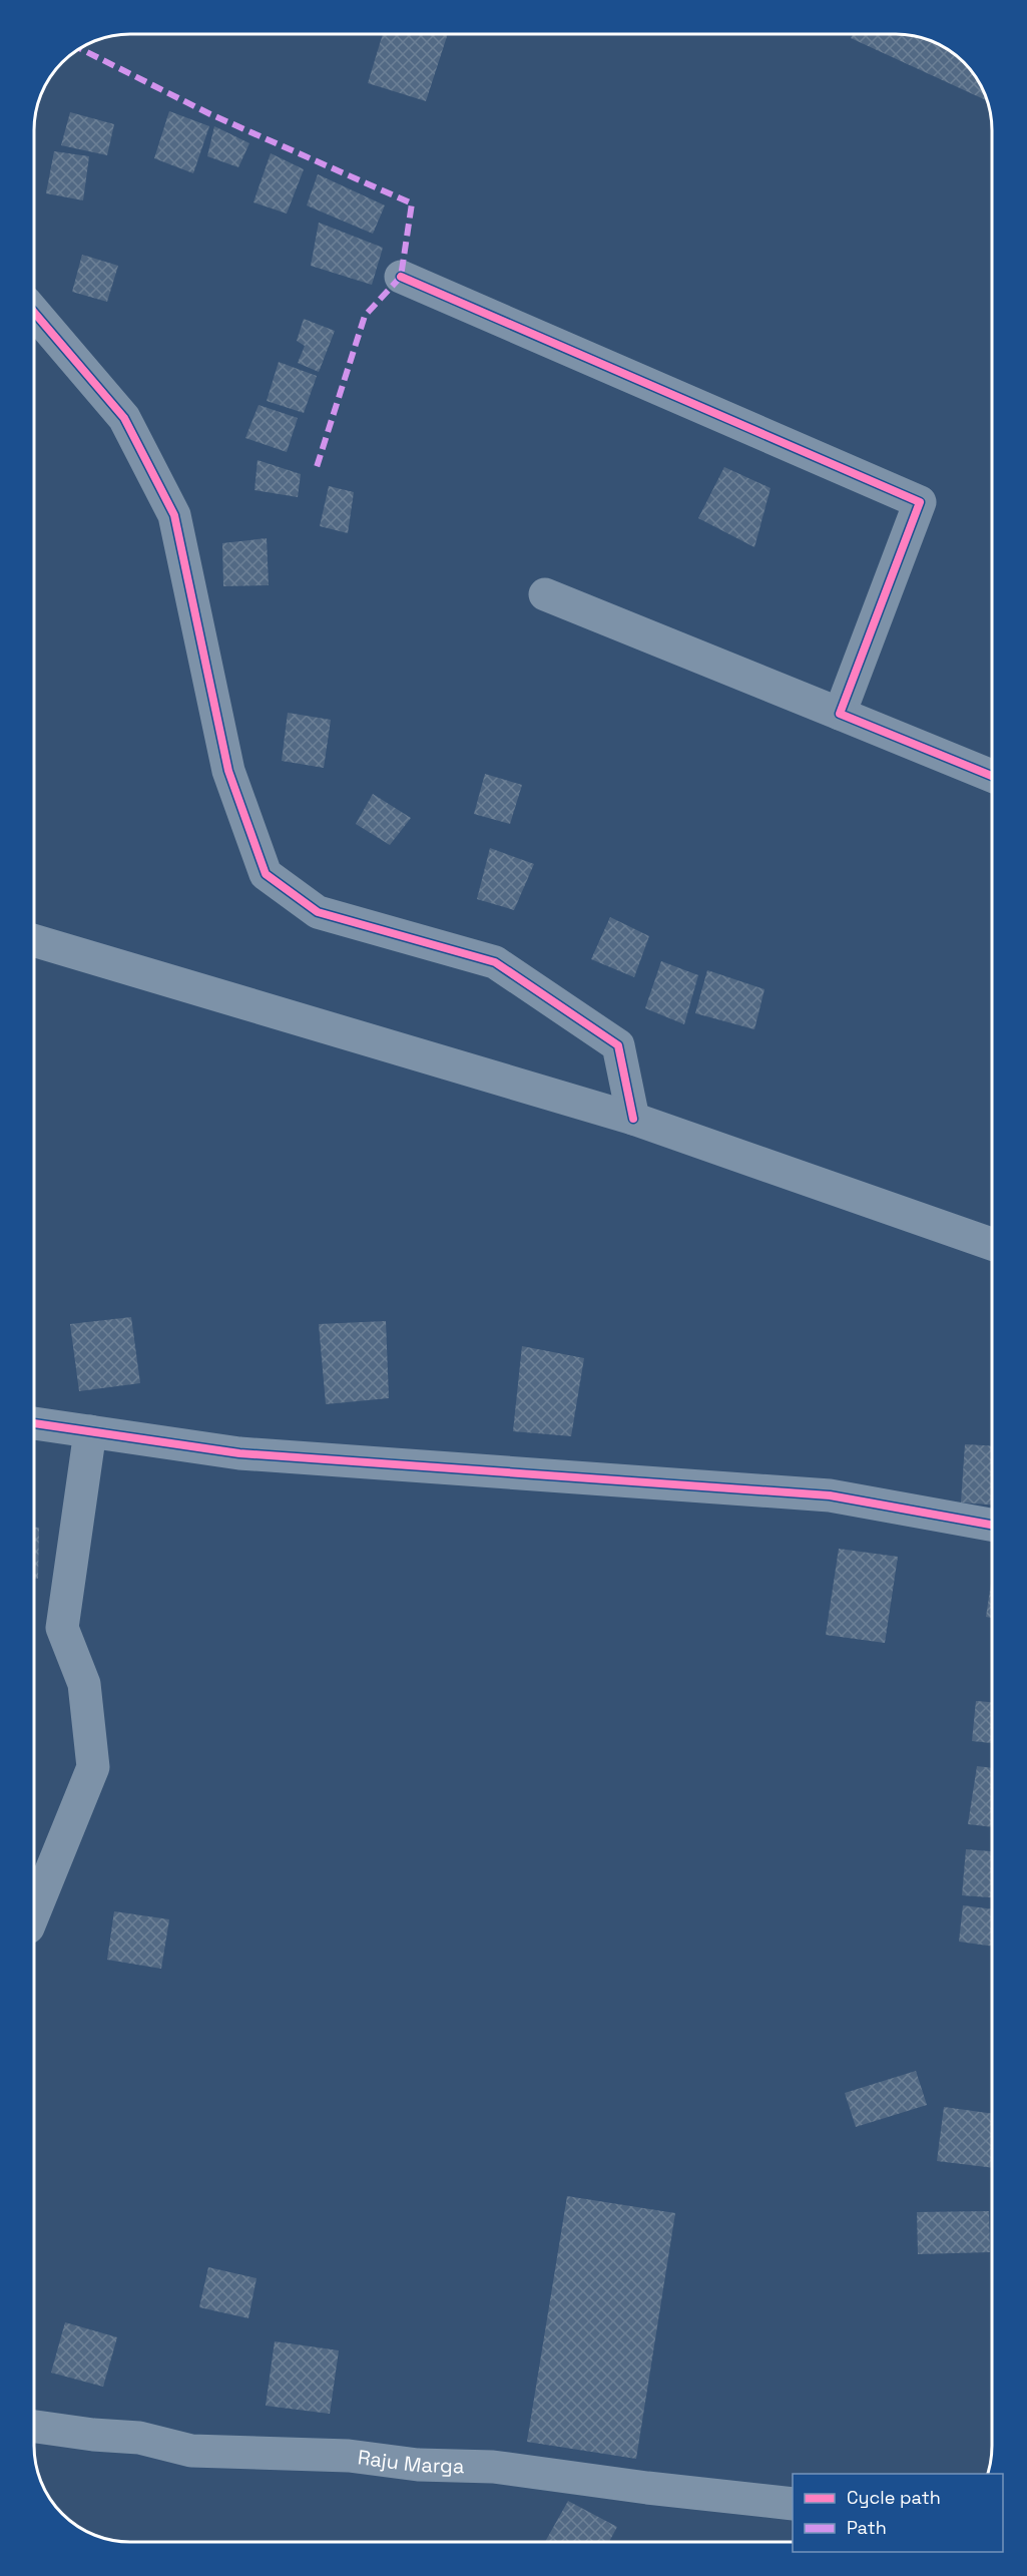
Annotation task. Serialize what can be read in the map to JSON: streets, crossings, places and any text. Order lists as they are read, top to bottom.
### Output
{
  "streets": {
    "street": ["Raju Marga"]
  },
  "legend": ["Cycle path", "Path"]
}
